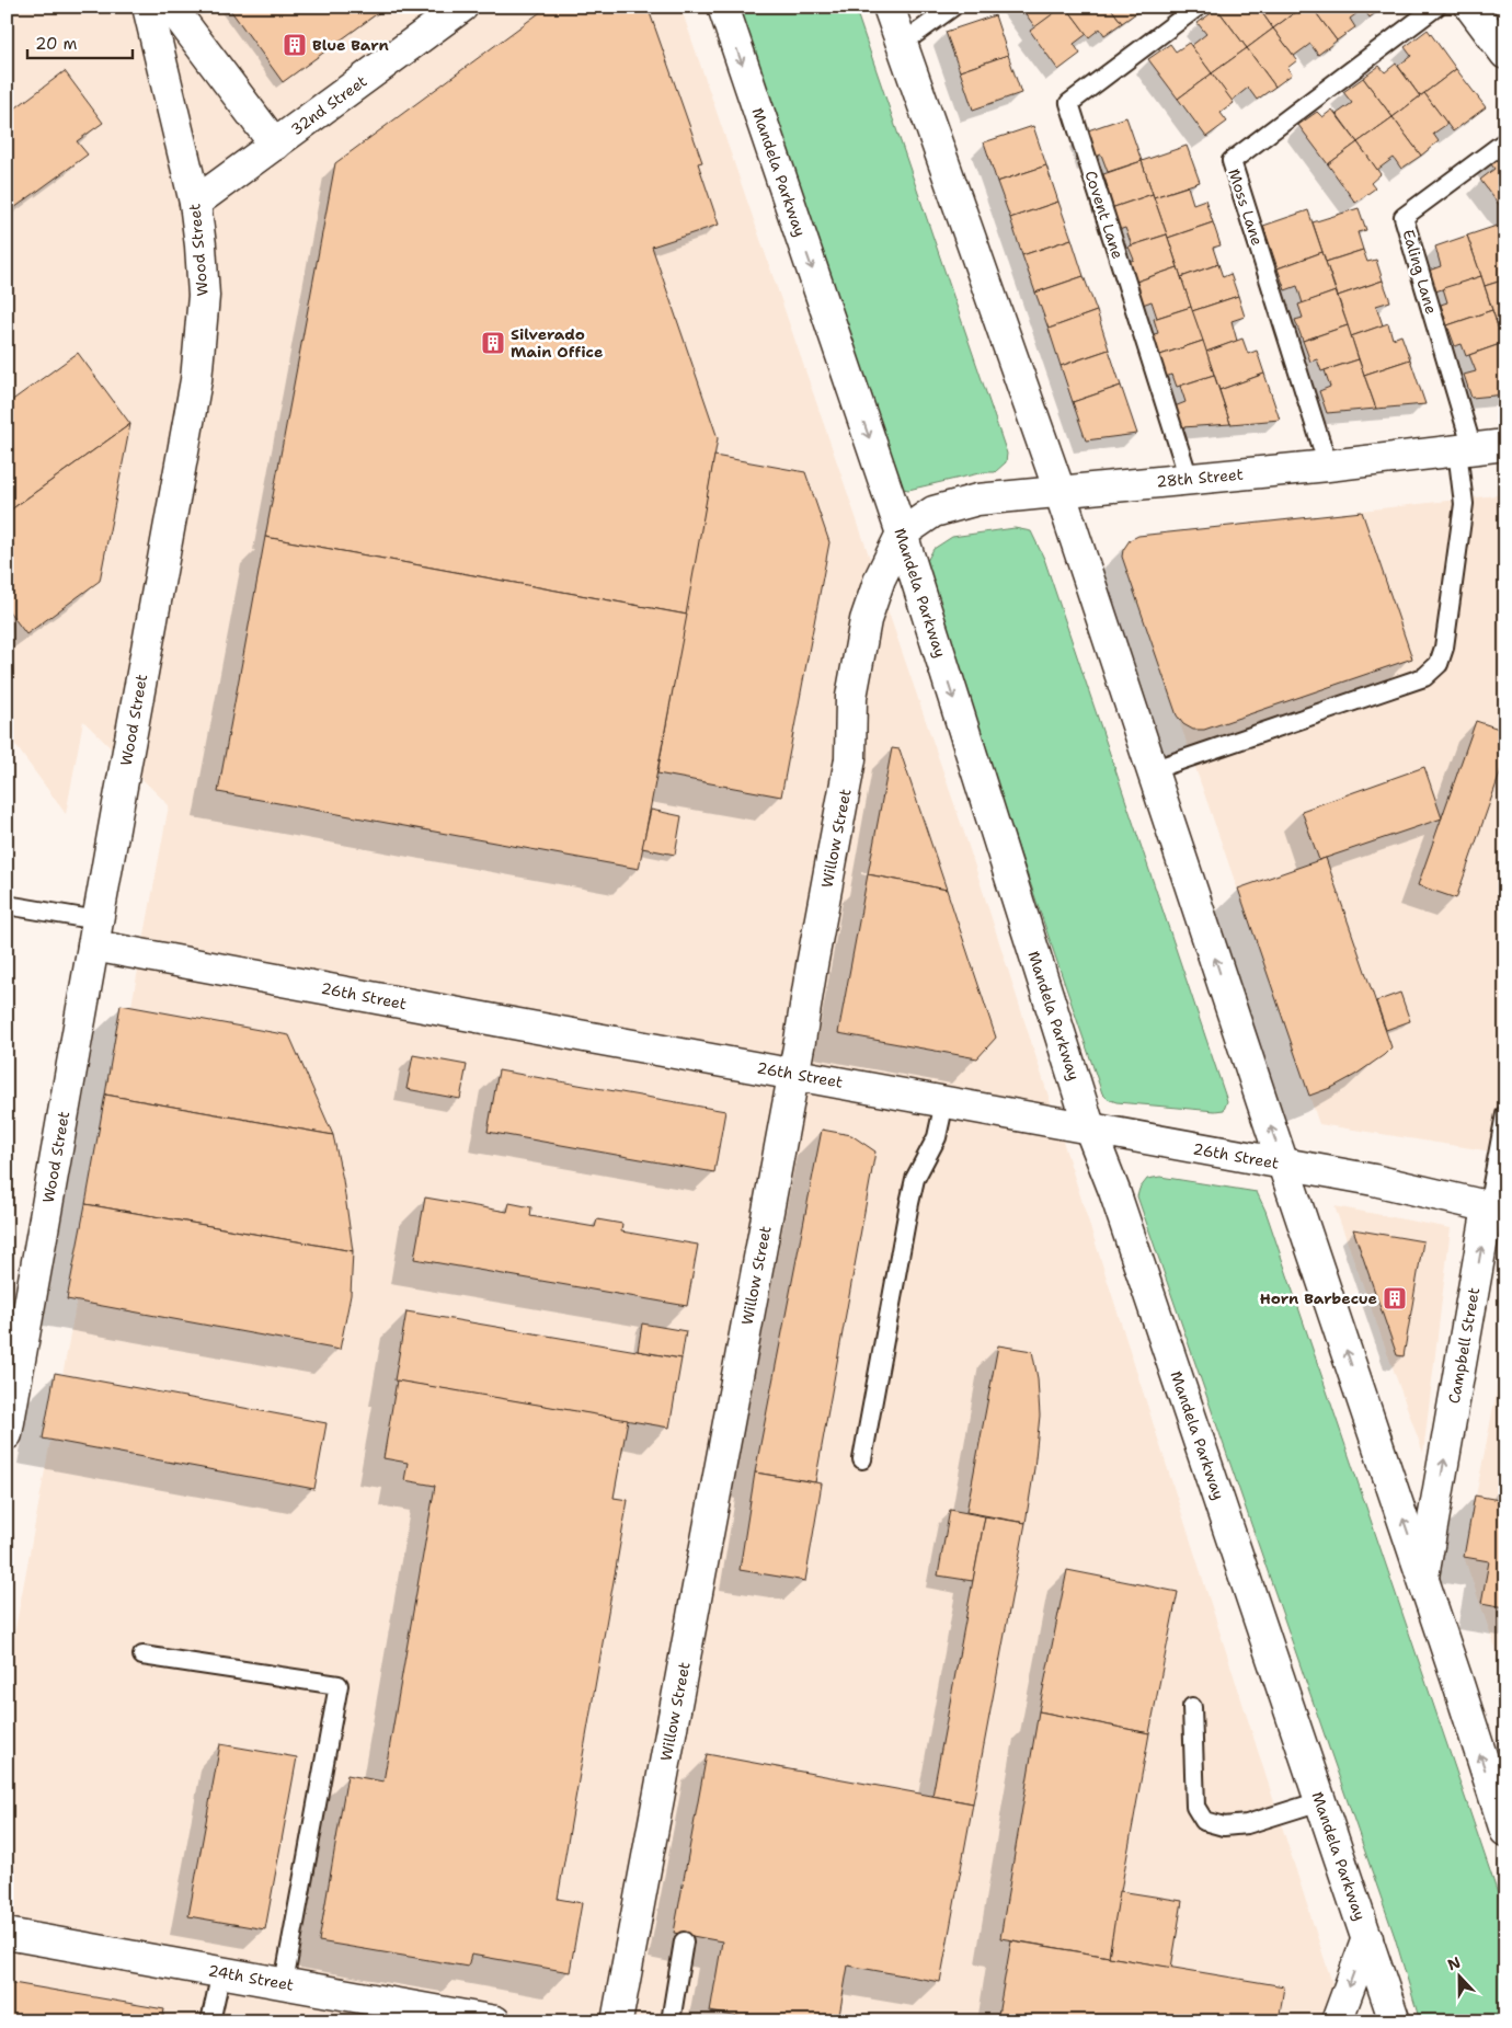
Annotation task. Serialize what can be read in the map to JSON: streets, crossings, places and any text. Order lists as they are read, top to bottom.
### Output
{
  "streets": {
    "street": [
      "32nd Street",
      "Mandela Parkway",
      "Wood Street",
      "28th Street",
      "Willow Street",
      "26th Street",
      "Campbell Street",
      "24th Street"
    ],
    "lane": ["Moss Lane", "Covent Lane", "Ealing Lane"]
  },
  "crossings": [
    ["32nd Street", "Wood Street"],
    ["Mandela Parkway", "28th Street"],
    ["Mandela Parkway", "Willow Street"],
    ["Mandela Parkway", "26th Street"],
    ["Moss Lane", "28th Street"],
    ["Covent Lane", "28th Street"],
    ["Wood Street", "26th Street"],
    ["Ealing Lane", "28th Street"],
    ["28th Street", "Willow Street"],
    ["Willow Street", "26th Street"],
    ["26th Street", "Campbell Street"]
  ],
  "one_way": ["Campbell Street"],
  "places": {
    "building": ["Blue Barn", "Silverado Main Office", "Horn Barbecue"]
  },
  "scale_bar": "20 m",
  "north": "top"
}
